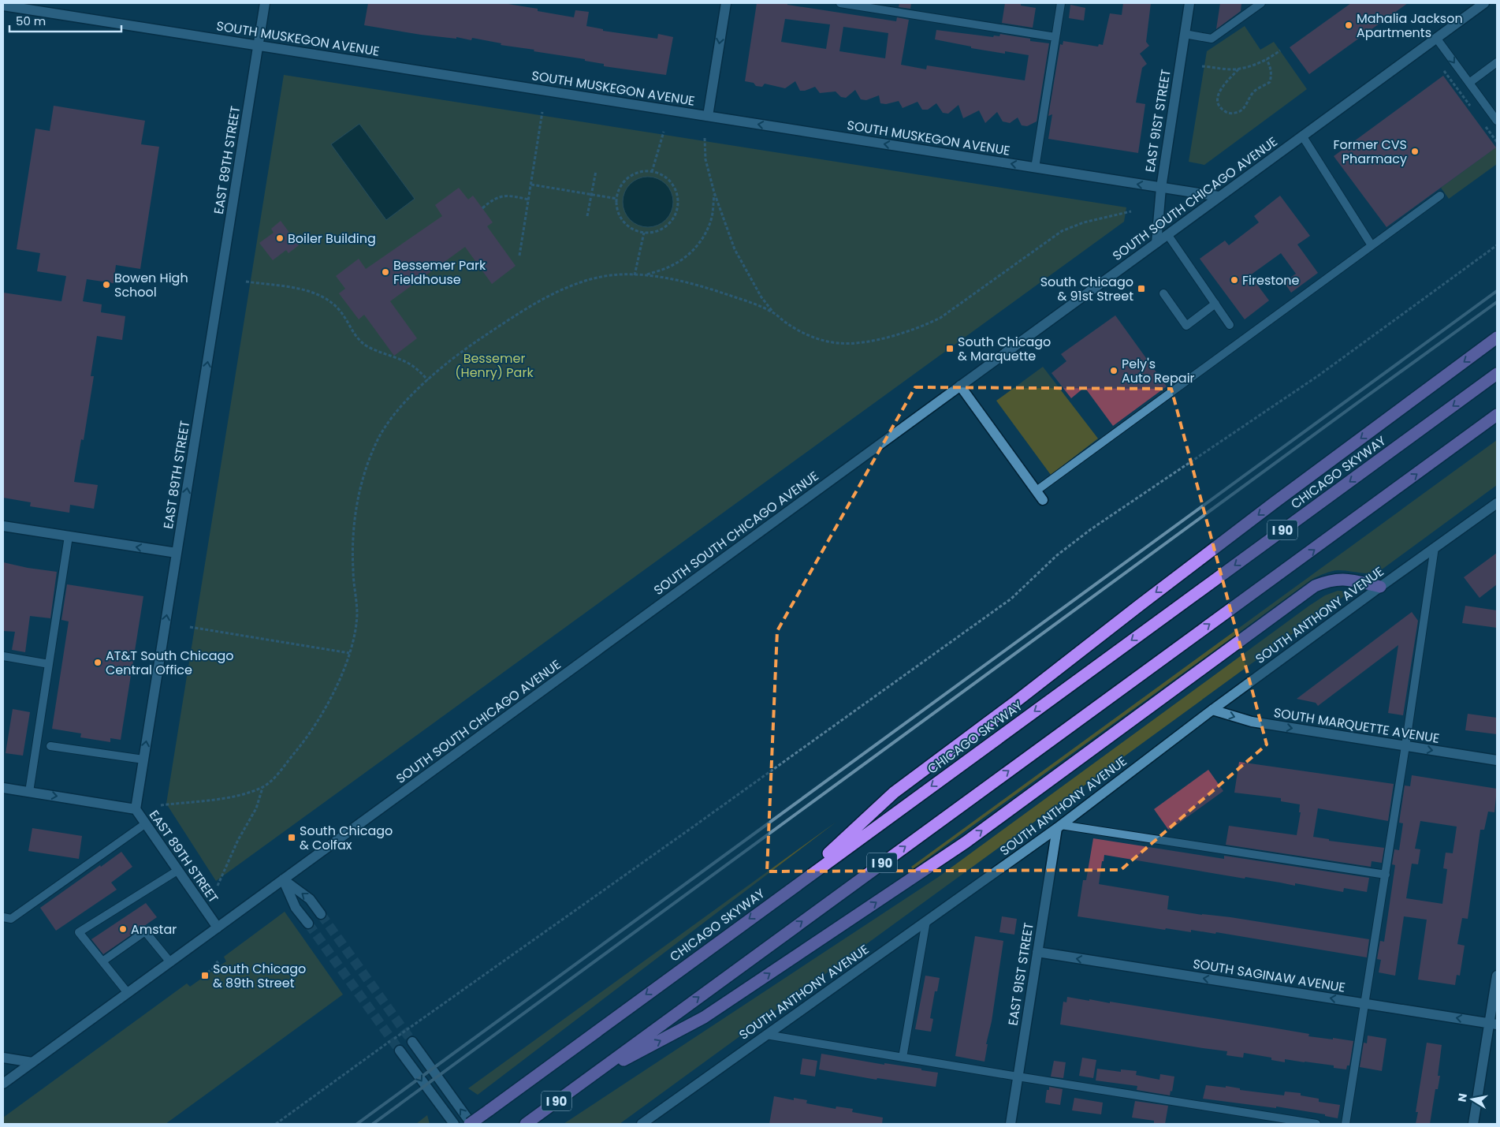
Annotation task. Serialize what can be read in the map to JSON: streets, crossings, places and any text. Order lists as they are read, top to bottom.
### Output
{
  "streets": {
    "highway": ["CHICAGO SKYWAY", "I 90"],
    "street": [
      "SOUTH MUSKEGON AVENUE",
      "EAST 91ST STREET",
      "EAST 89TH STREET",
      "SOUTH SOUTH CHICAGO AVENUE",
      "SOUTH ANTHONY AVENUE",
      "SOUTH MARQUETTE AVENUE",
      "SOUTH SAGINAW AVENUE"
    ]
  },
  "crossings": [
    ["SOUTH MUSKEGON AVENUE", "EAST 91ST STREET"],
    ["SOUTH MUSKEGON AVENUE", "EAST 89TH STREET"],
    ["SOUTH MUSKEGON AVENUE", "SOUTH SOUTH CHICAGO AVENUE"],
    ["EAST 91ST STREET", "SOUTH SOUTH CHICAGO AVENUE"],
    ["EAST 91ST STREET", "SOUTH ANTHONY AVENUE"],
    ["EAST 91ST STREET", "SOUTH SAGINAW AVENUE"],
    ["EAST 89TH STREET", "SOUTH SOUTH CHICAGO AVENUE"],
    ["SOUTH ANTHONY AVENUE", "SOUTH MARQUETTE AVENUE"]
  ],
  "one_way": [
    "SOUTH MUSKEGON AVENUE",
    "EAST 89TH STREET",
    "SOUTH MARQUETTE AVENUE",
    "SOUTH SAGINAW AVENUE"
  ],
  "parks": ["Bessemer (Henry) Park"],
  "places": {
    "other": [
      "Mahalia Jackson Apartments",
      "Former CVS Pharmacy",
      "Boiler Building",
      "Bessemer Park Fieldhouse",
      "Firestone",
      "Bowen High School",
      "Pely's Auto Repair",
      "AT&T South Chicago Central Office",
      "Amstar"
    ],
    "transit": [
      "South Chicago & 91st Street",
      "South Chicago & Marquette",
      "South Chicago & Colfax",
      "South Chicago & 89th Street"
    ]
  },
  "scale_bar": "50 m",
  "north": "left"
}
